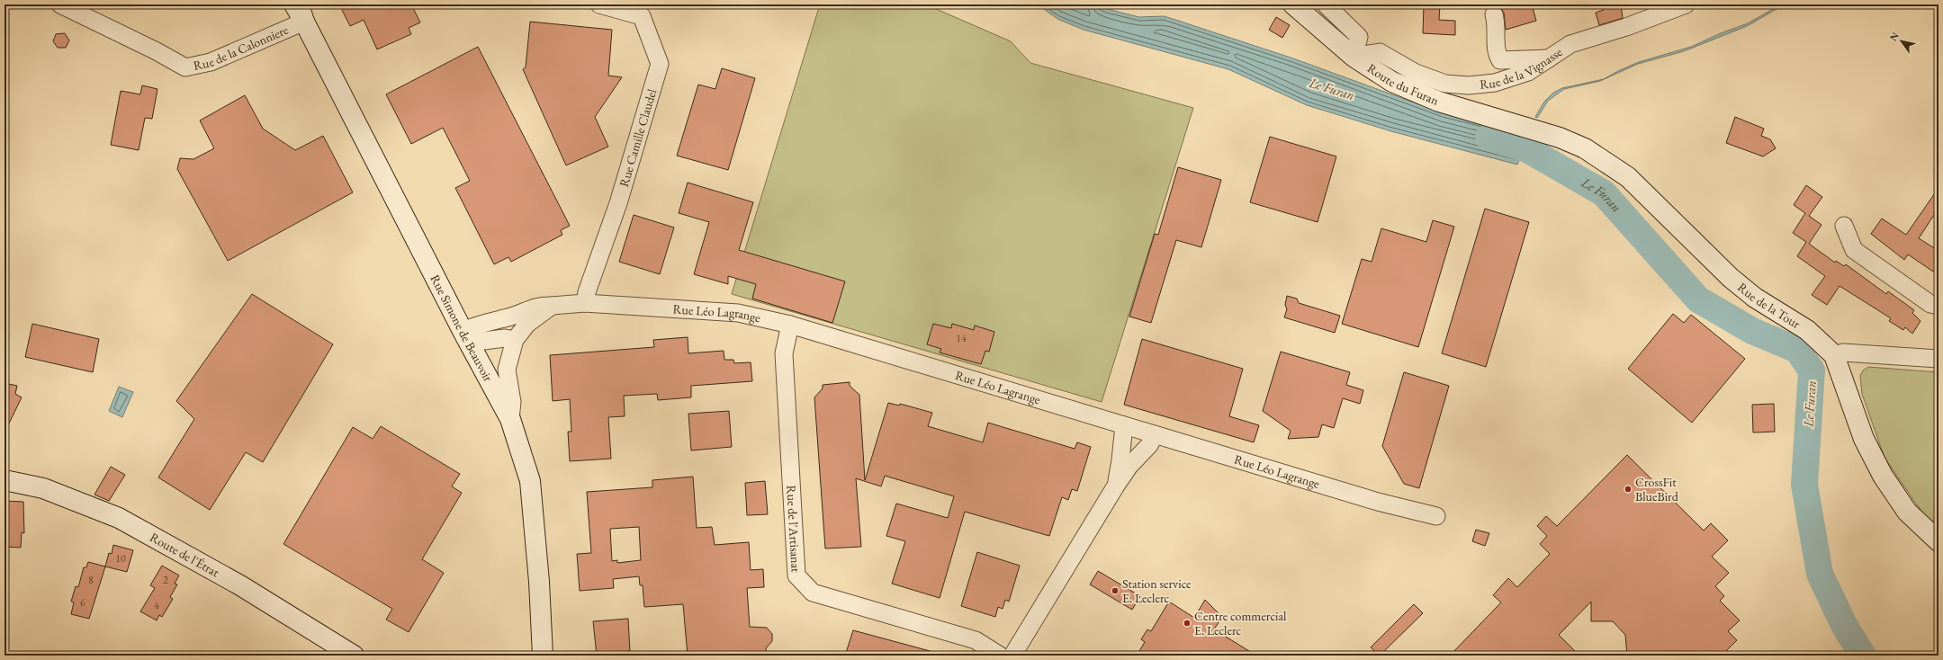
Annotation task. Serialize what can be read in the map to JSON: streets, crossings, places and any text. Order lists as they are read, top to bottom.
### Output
{
  "streets": {
    "main road": [
      "Route du Furan",
      "Rue de la Tour",
      "Rue Simone de Beauvoir",
      "Route de l'Étrat"
    ],
    "street": [
      "Rue de la Calonniere",
      "Rue de la Vignasse",
      "Rue Camille Claudel",
      "Rue Léo Lagrange",
      "Rue de l'Artisanat"
    ]
  },
  "crossings": [
    ["Rue de la Calonniere", "Rue Simone de Beauvoir"],
    ["Rue de la Vignasse", "Route du Furan"],
    ["Route du Furan", "Rue de la Tour"],
    ["Rue Camille Claudel", "Rue Léo Lagrange"],
    ["Rue Léo Lagrange", "Rue Simone de Beauvoir"],
    ["Rue Léo Lagrange", "Rue de l'Artisanat"]
  ],
  "water": ["Le Furan"],
  "places": ["CrossFit BlueBird", "Station service E. Leclerc", "Centre commercial E. Leclerc"],
  "house_numbers": [
    "14",
    "10",
    "8",
    "2",
    "6",
    "4"
  ],
  "north": "top left"
}
